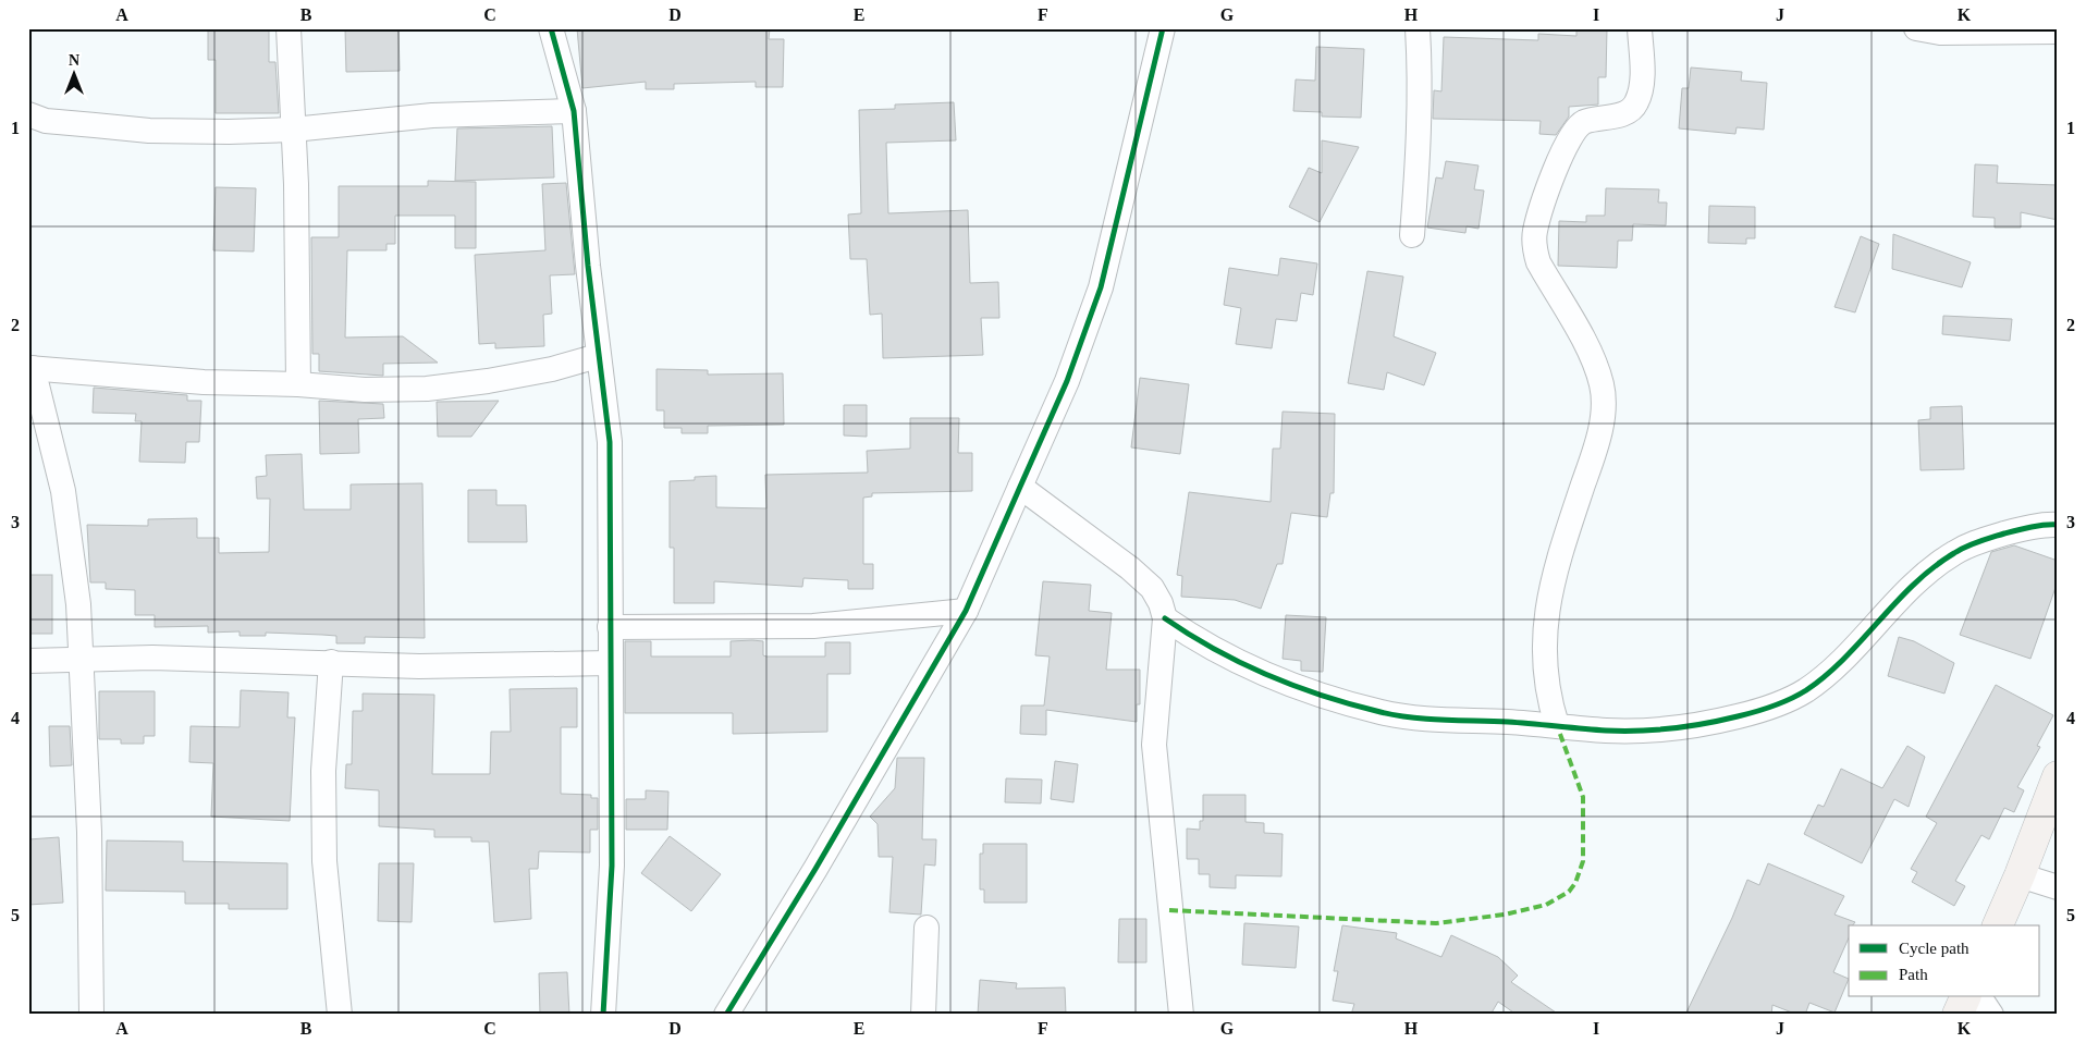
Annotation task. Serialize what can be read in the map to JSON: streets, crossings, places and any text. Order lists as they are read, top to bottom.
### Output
{
  "legend": ["Cycle path", "Path"],
  "north": "top",
  "grid": {
    "columns": [
      "A",
      "B",
      "C",
      "D",
      "E",
      "F",
      "G",
      "H",
      "I",
      "J",
      "K"
    ],
    "rows": [
      "1",
      "2",
      "3",
      "4",
      "5"
    ]
  }
}
